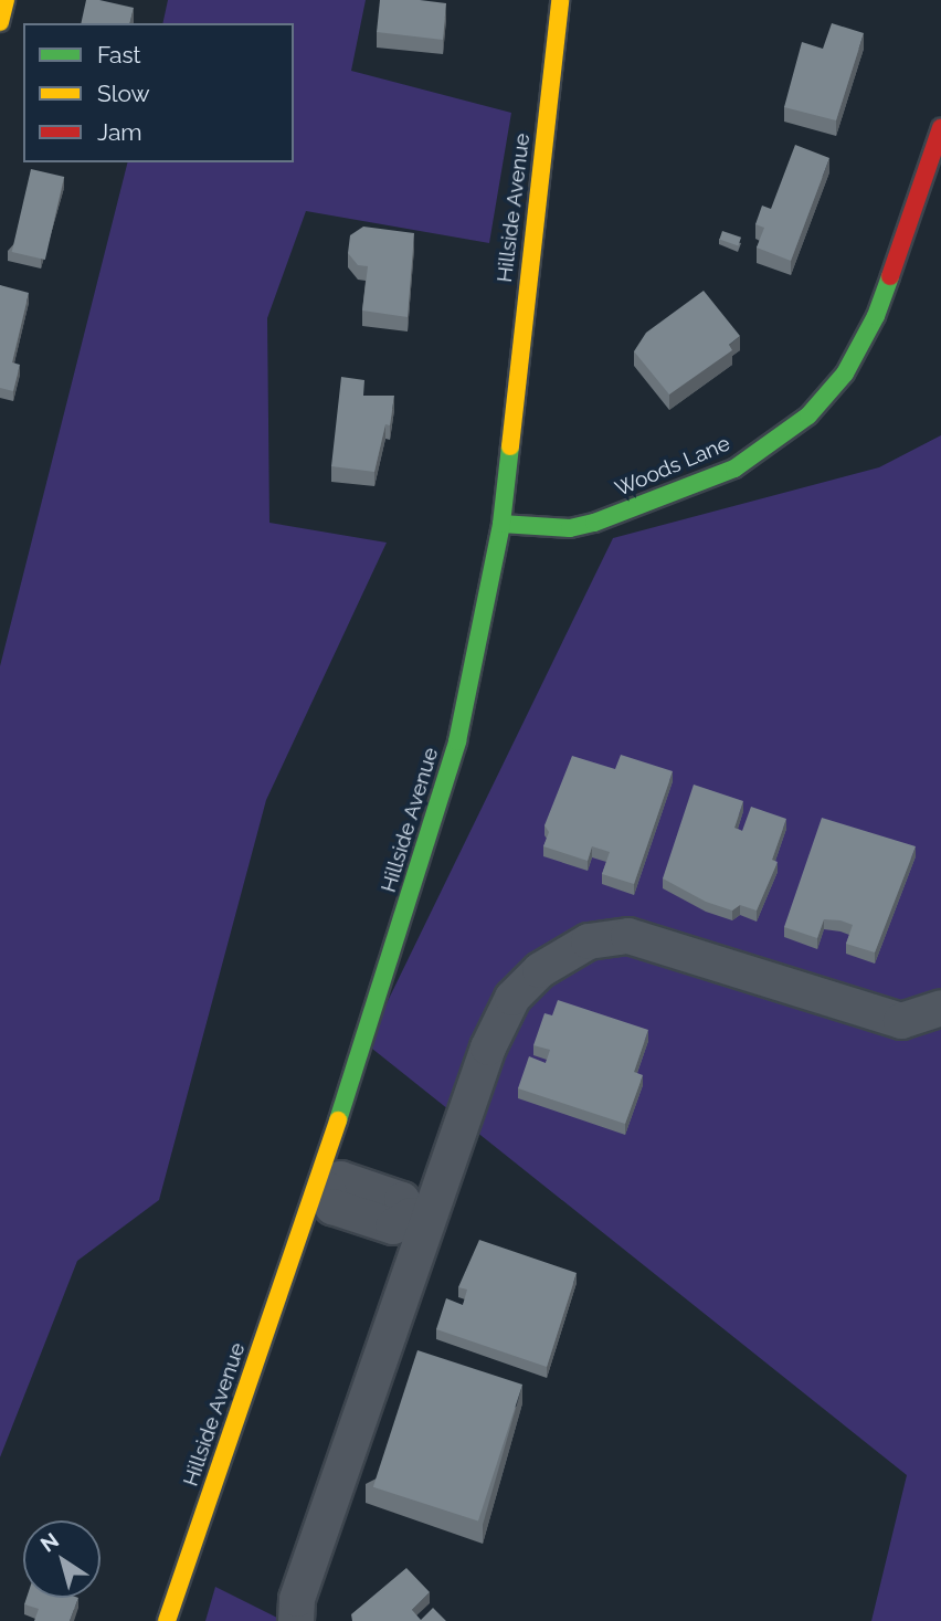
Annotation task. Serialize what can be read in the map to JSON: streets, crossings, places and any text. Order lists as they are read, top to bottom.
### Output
{
  "streets": {
    "street": ["Hillside Avenue", "Woods Lane"]
  },
  "crossings": [
    ["Hillside Avenue", "Woods Lane"]
  ],
  "legend": ["Fast", "Slow", "Jam"],
  "north": "top left"
}
